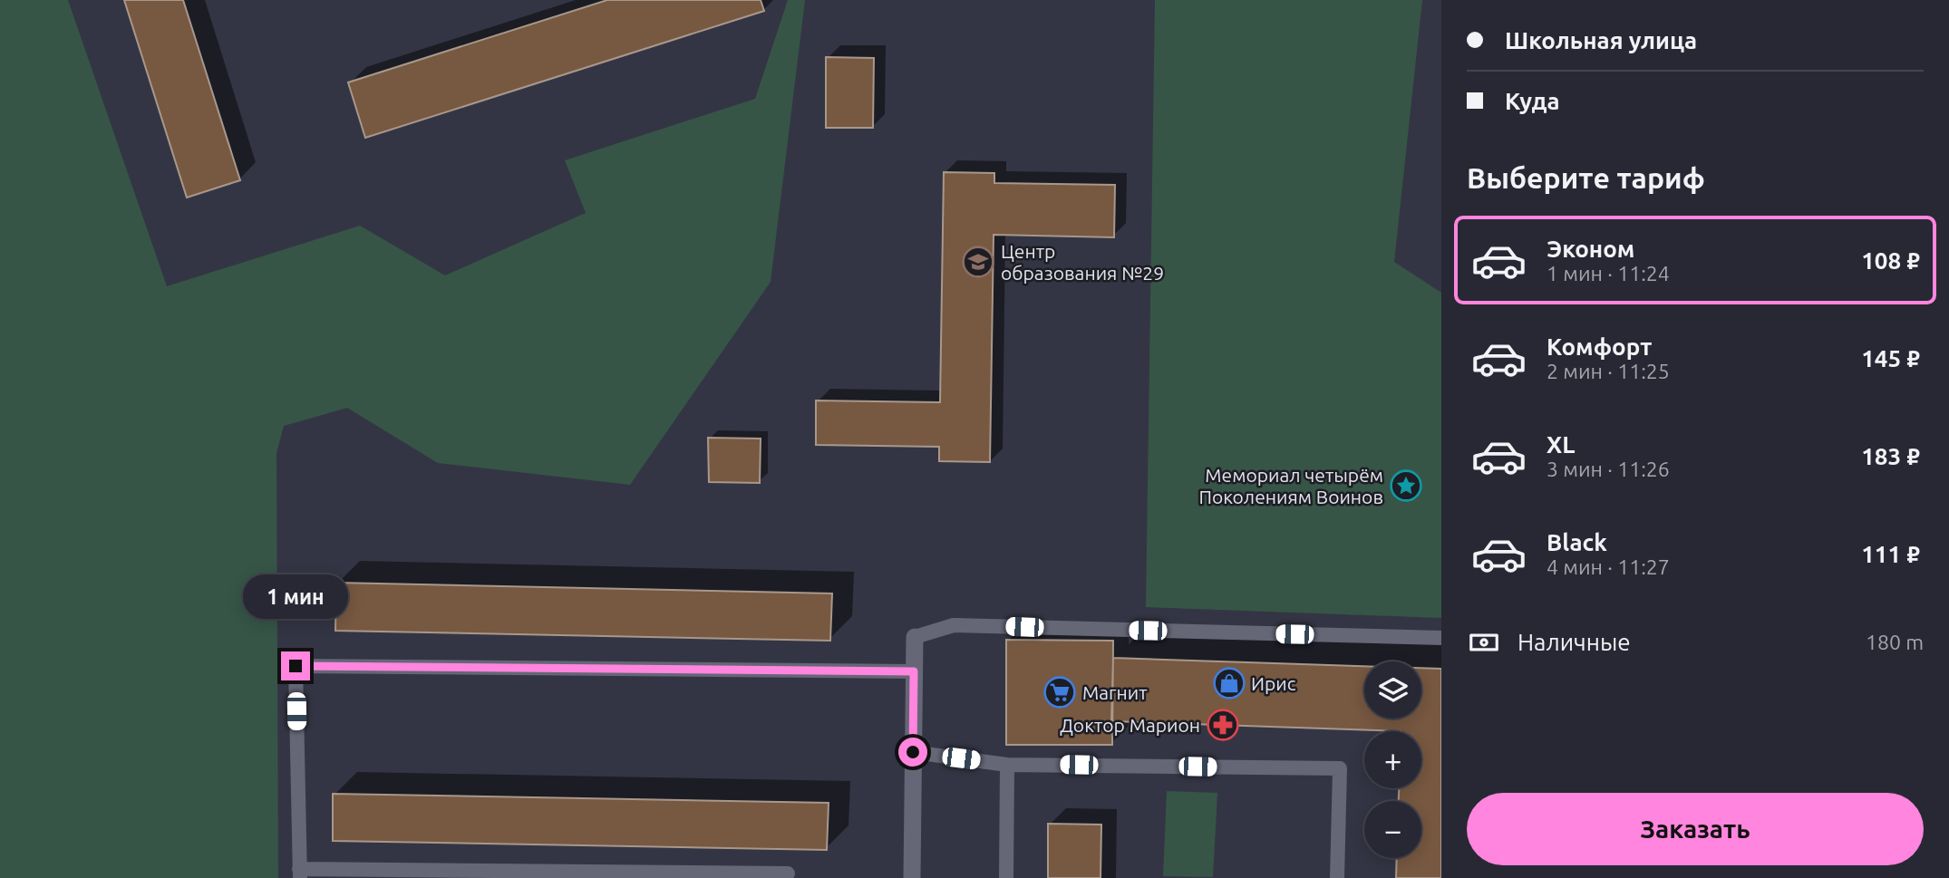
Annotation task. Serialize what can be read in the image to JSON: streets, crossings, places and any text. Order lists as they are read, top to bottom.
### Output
{
  "places": {
    "school or university": ["Центр образования №29"],
    "place": ["Мемориал четырём Поколениям Воинов"],
    "shop": ["Ирис"],
    "supermarket": ["Магнит"],
    "pharmacy": ["Доктор Марион"]
  },
  "page": {
    "banner": ["Школьная улица", "Куда"],
    "heading": "Выберите тариф",
    "list": [
      {
        "name": "Эконом",
        "note": "1 мин · 11:24",
        "value": "108 ₽"
      },
      {
        "name": "Комфорт",
        "note": "2 мин · 11:25",
        "value": "145 ₽"
      },
      {
        "name": "XL",
        "note": "3 мин · 11:26",
        "value": "183 ₽"
      },
      {
        "name": "Black",
        "note": "4 мин · 11:27",
        "value": "111 ₽"
      }
    ],
    "bubble": "1 мин",
    "pay": ["Наличные", "180 m"],
    "map_buttons": ["+", "−"],
    "buttons": "Заказать"
  }
}
